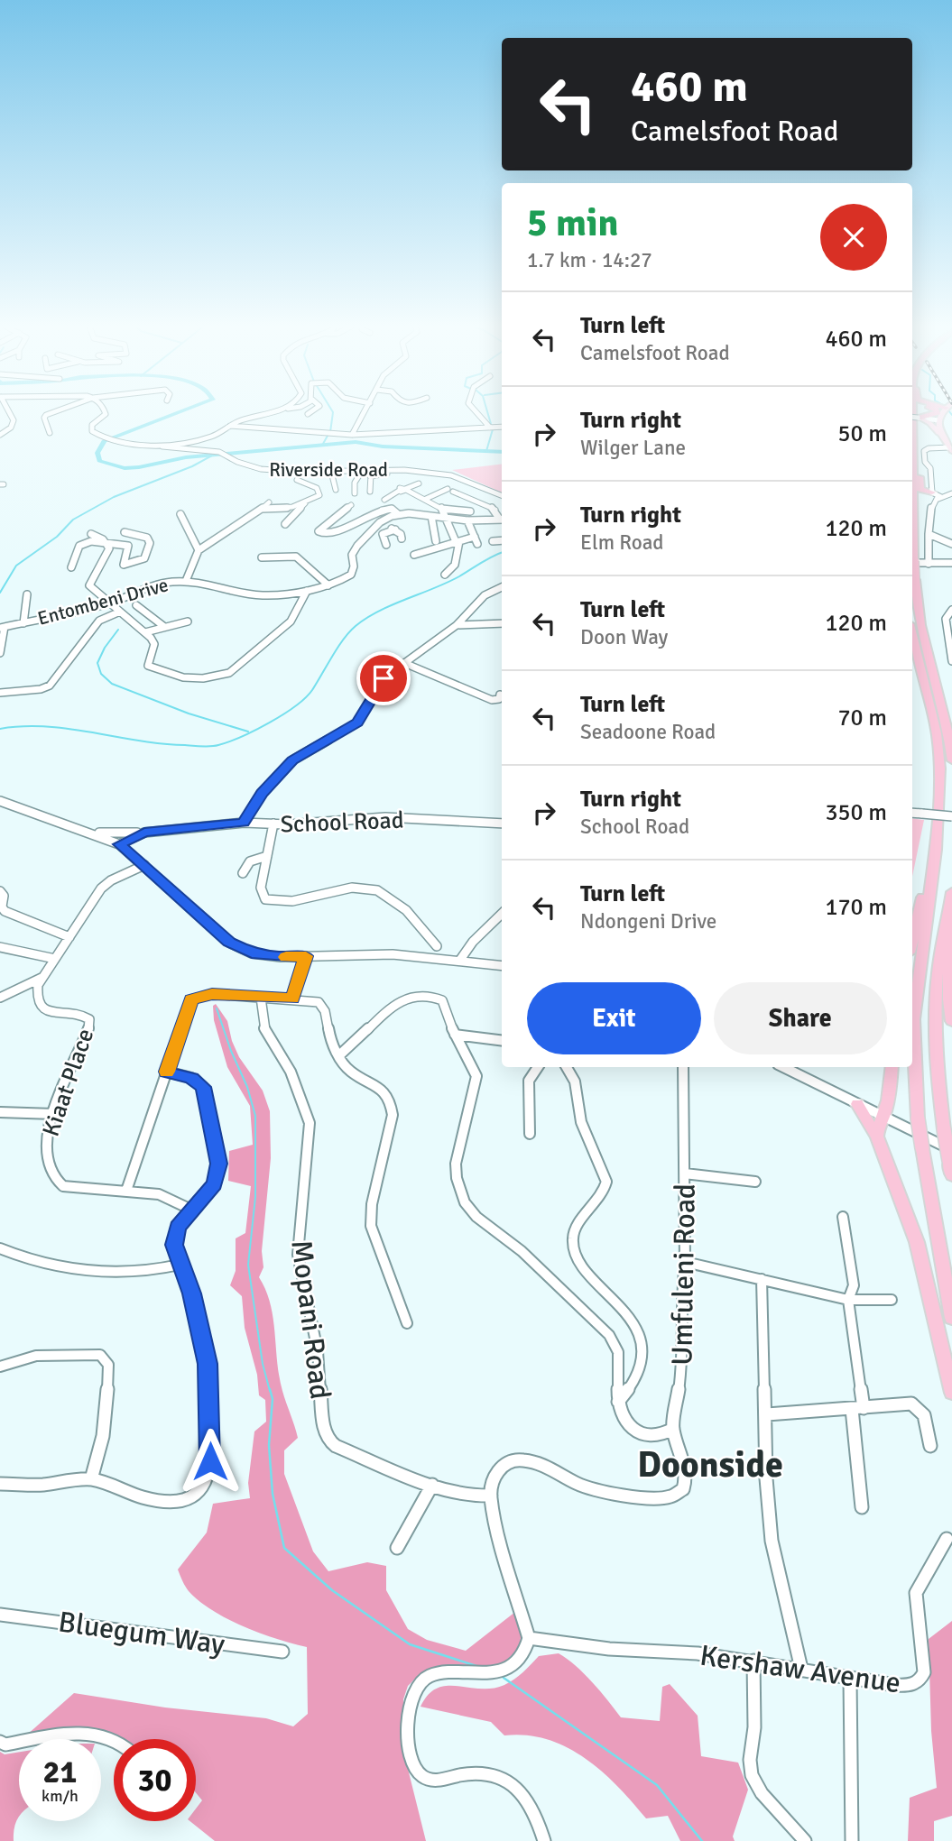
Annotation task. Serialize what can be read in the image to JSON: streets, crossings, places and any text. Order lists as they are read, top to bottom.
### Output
{
  "streets": {
    "street": [
      "Riverside Road",
      "Entombeni Drive",
      "School Road",
      "Kiaat Place",
      "Umfuleni Road",
      "Mopani Road",
      "Bluegum Way",
      "Kershaw Avenue"
    ]
  },
  "crossings": [
    ["Umfuleni Road", "Mopani Road"]
  ],
  "districts": ["Doonside"],
  "page": {
    "turn": ["460 m", "Camelsfoot Road"],
    "heading": ["5 min", "1.7 km · 14:27"],
    "list": [
      {
        "name": "Turn left",
        "note": "Camelsfoot Road",
        "value": "460 m"
      },
      {
        "name": "Turn right",
        "note": "Wilger Lane",
        "value": "50 m"
      },
      {
        "name": "Turn right",
        "note": "Elm Road",
        "value": "120 m"
      },
      {
        "name": "Turn left",
        "note": "Doon Way",
        "value": "120 m"
      },
      {
        "name": "Turn left",
        "note": "Seadoone Road",
        "value": "70 m"
      },
      {
        "name": "Turn right",
        "note": "School Road",
        "value": "350 m"
      },
      {
        "name": "Turn left",
        "note": "Ndongeni Drive",
        "value": "170 m"
      }
    ],
    "buttons": ["Exit", "Share"],
    "speed": "21 km/h",
    "limit": "30"
  }
}
